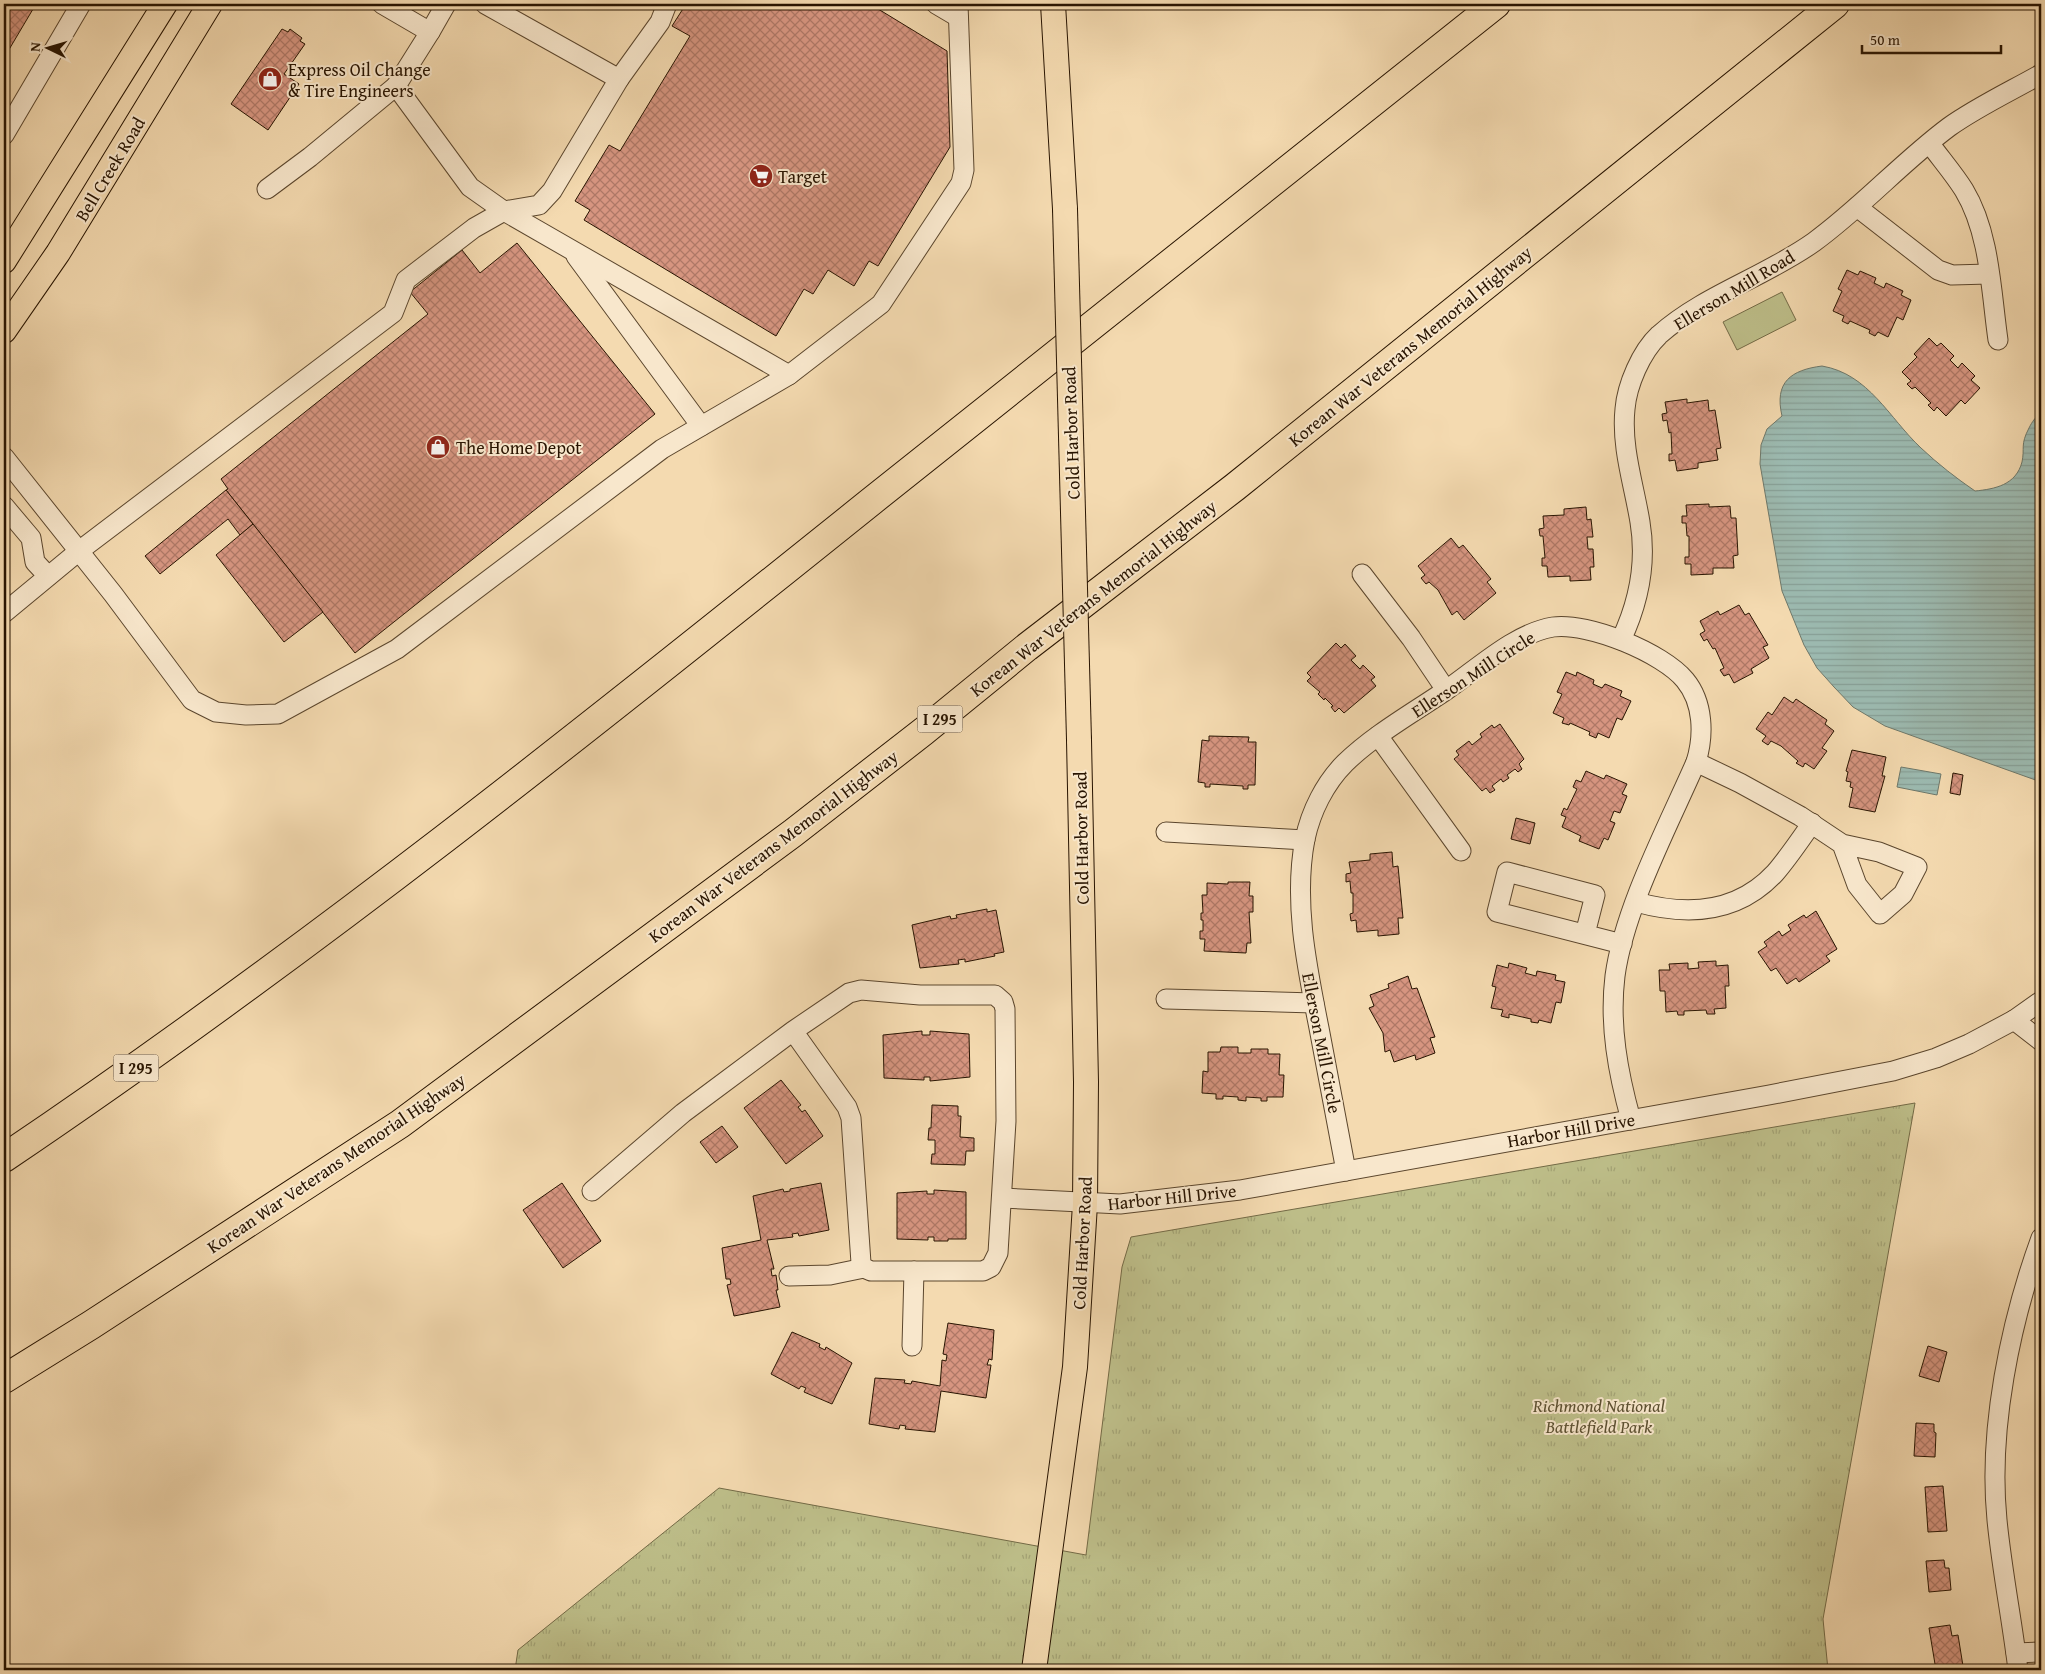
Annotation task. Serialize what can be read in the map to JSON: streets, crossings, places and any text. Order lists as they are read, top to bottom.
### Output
{
  "streets": {
    "highway": ["Korean War Veterans Memorial Highway", "I 295"],
    "main road": ["Bell Creek Road", "Cold Harbor Road"],
    "street": ["Ellerson Mill Road", "Ellerson Mill Circle", "Harbor Hill Drive"]
  },
  "crossings": [
    ["Ellerson Mill Road", "Ellerson Mill Circle"],
    ["Cold Harbor Road", "Harbor Hill Drive"],
    ["Ellerson Mill Circle", "Harbor Hill Drive"]
  ],
  "parks": ["Richmond National Battlefield Park"],
  "places": {
    "shop": ["Express Oil Change & Tire Engineers", "The Home Depot"],
    "supermarket": ["Target"]
  },
  "scale_bar": "50 m",
  "north": "left"
}
